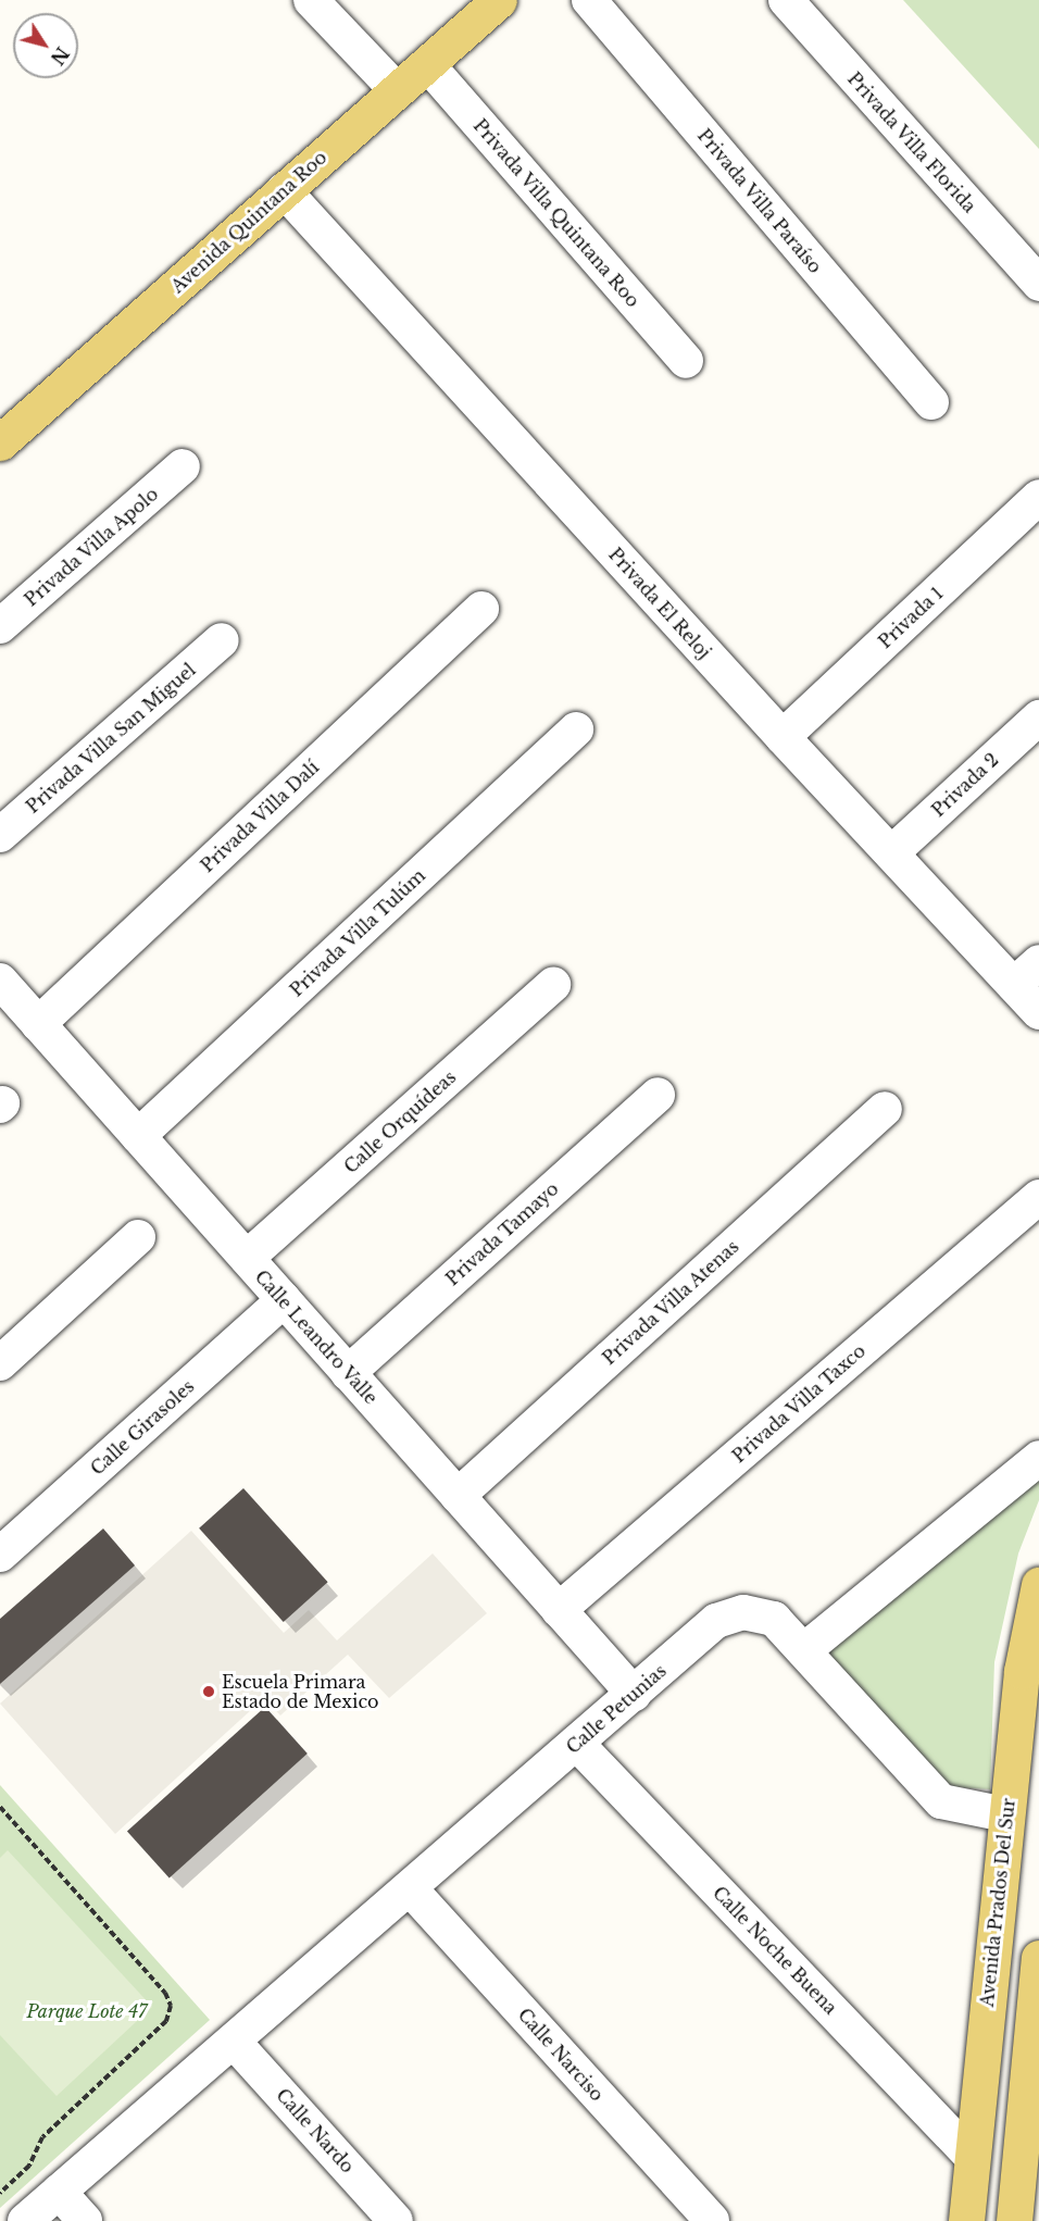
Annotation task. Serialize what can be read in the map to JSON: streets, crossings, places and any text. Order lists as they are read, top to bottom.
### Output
{
  "streets": {
    "main road": ["Avenida Quintana Roo", "Avenida Prados Del Sur"],
    "street": [
      "Privada Villa Florida",
      "Privada Villa Paraíso",
      "Privada Villa Quintana Roo",
      "Privada Villa Apolo",
      "Privada El Reloj",
      "Privada 1",
      "Privada Villa San Miguel",
      "Privada 2",
      "Privada Villa Dalí",
      "Privada Villa Tulúm",
      "Calle Orquídeas",
      "Privada Tamayo",
      "Privada Villa Atenas",
      "Calle Leandro Valle",
      "Privada Villa Taxco",
      "Calle Girasoles",
      "Calle Petunias",
      "Calle Noche Buena",
      "Calle Narciso",
      "Calle Nardo"
    ]
  },
  "crossings": [
    ["Privada Villa Quintana Roo", "Avenida Quintana Roo"],
    ["Avenida Quintana Roo", "Privada El Reloj"],
    ["Privada El Reloj", "Privada 1"],
    ["Privada El Reloj", "Privada 2"],
    ["Privada Villa Dalí", "Calle Leandro Valle"],
    ["Privada Villa Tulúm", "Calle Leandro Valle"],
    ["Calle Orquídeas", "Calle Leandro Valle"],
    ["Privada Tamayo", "Calle Leandro Valle"],
    ["Privada Villa Atenas", "Calle Leandro Valle"],
    ["Calle Leandro Valle", "Privada Villa Taxco"],
    ["Calle Leandro Valle", "Calle Girasoles"],
    ["Calle Leandro Valle", "Calle Petunias"],
    ["Calle Petunias", "Avenida Prados Del Sur"],
    ["Calle Petunias", "Calle Noche Buena"],
    ["Calle Petunias", "Calle Narciso"],
    ["Calle Petunias", "Calle Nardo"],
    ["Avenida Prados Del Sur", "Calle Noche Buena"]
  ],
  "parks": ["Parque Lote 47"],
  "places": ["Escuela Primara Estado de Mexico"],
  "north": "bottom right"
}
